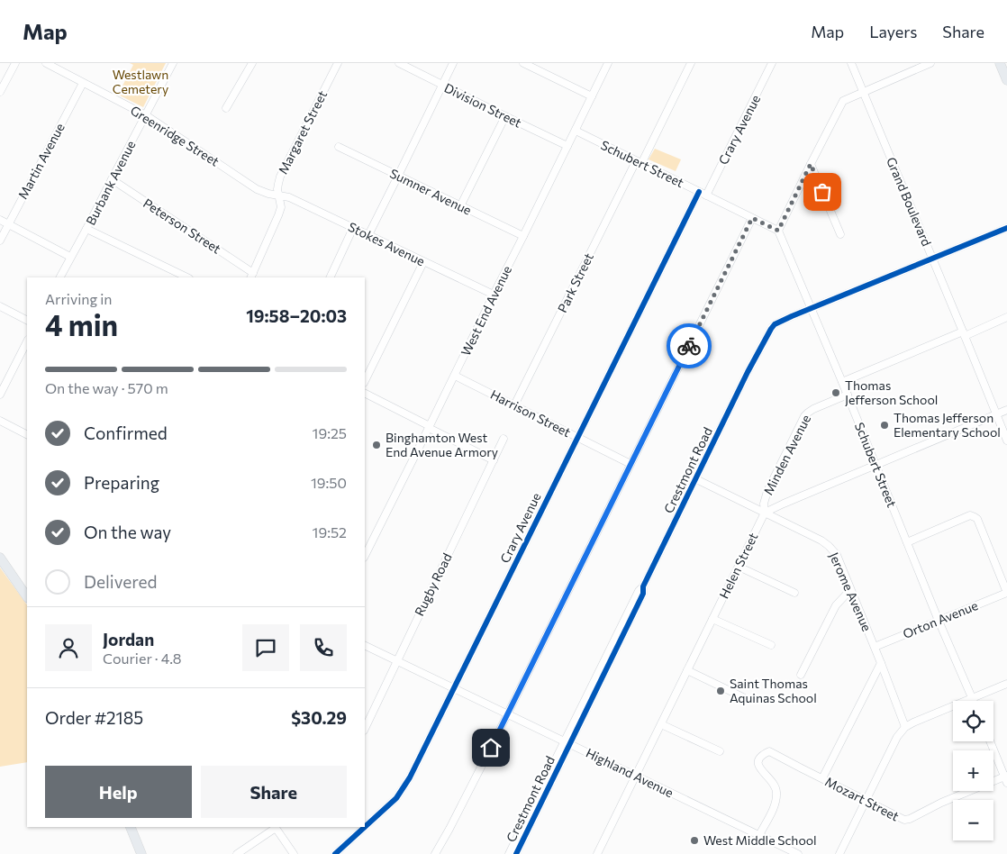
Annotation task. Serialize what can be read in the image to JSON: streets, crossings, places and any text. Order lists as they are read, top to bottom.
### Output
{
  "streets": {
    "street": [
      "Division Street",
      "Crary Avenue",
      "Margaret Street",
      "Greenridge Street",
      "Martin Avenue",
      "Schubert Street",
      "Burbank Avenue",
      "Sumner Avenue",
      "Grand Boulevard",
      "Peterson Street",
      "Stokes Avenue",
      "Park Street",
      "West End Avenue",
      "Harrison Street",
      "Minden Avenue",
      "Crestmont Road",
      "Helen Street",
      "Rugby Road",
      "Jerome Avenue",
      "Orton Avenue",
      "Highland Avenue",
      "Mozart Street"
    ]
  },
  "crossings": [
    ["Division Street", "West End Avenue"],
    ["Crary Avenue", "Schubert Street"],
    ["Crary Avenue", "Harrison Street"],
    ["Crary Avenue", "Highland Avenue"],
    ["Margaret Street", "Greenridge Street"],
    ["Margaret Street", "Peterson Street"],
    ["Margaret Street", "Stokes Avenue"],
    ["Greenridge Street", "Martin Avenue"],
    ["Greenridge Street", "Burbank Avenue"],
    ["Greenridge Street", "Stokes Avenue"],
    ["Schubert Street", "Park Street"],
    ["Schubert Street", "West End Avenue"],
    ["Schubert Street", "Minden Avenue"],
    ["Schubert Street", "Crestmont Road"],
    ["Schubert Street", "Orton Avenue"],
    ["Burbank Avenue", "Peterson Street"],
    ["Sumner Avenue", "West End Avenue"],
    ["Grand Boulevard", "Crestmont Road"],
    ["Stokes Avenue", "West End Avenue"],
    ["Park Street", "Harrison Street"],
    ["West End Avenue", "Harrison Street"],
    ["Minden Avenue", "Helen Street"],
    ["Minden Avenue", "Jerome Avenue"],
    ["Crestmont Road", "Jerome Avenue"],
    ["Crestmont Road", "Highland Avenue"],
    ["Helen Street", "Jerome Avenue"],
    ["Helen Street", "Highland Avenue"],
    ["Rugby Road", "Highland Avenue"],
    ["Jerome Avenue", "Orton Avenue"],
    ["Highland Avenue", "Mozart Street"]
  ],
  "parks": ["Westlawn Cemetery"],
  "places": [
    "Thomas Jefferson School",
    "Thomas Jefferson Elementary School",
    "Binghamton West End Avenue Armory",
    "Saint Thomas Aquinas School",
    "West Middle School"
  ],
  "page": {
    "header": "Map",
    "nav": ["Map", "Layers", "Share"],
    "heading": ["4 min", "Arriving in", "19:58–20:03"],
    "panel": [
      "Jordan",
      "Courier · 4.8",
      "Order #2185",
      "$30.29"
    ],
    "bar": "On the way · 570 m",
    "list": [
      ["Confirmed", "19:25"],
      ["Preparing", "19:50"],
      ["On the way", "19:52"],
      "Delivered"
    ],
    "map_buttons": ["+", "−"],
    "buttons": ["Help", "Share"]
  }
}
